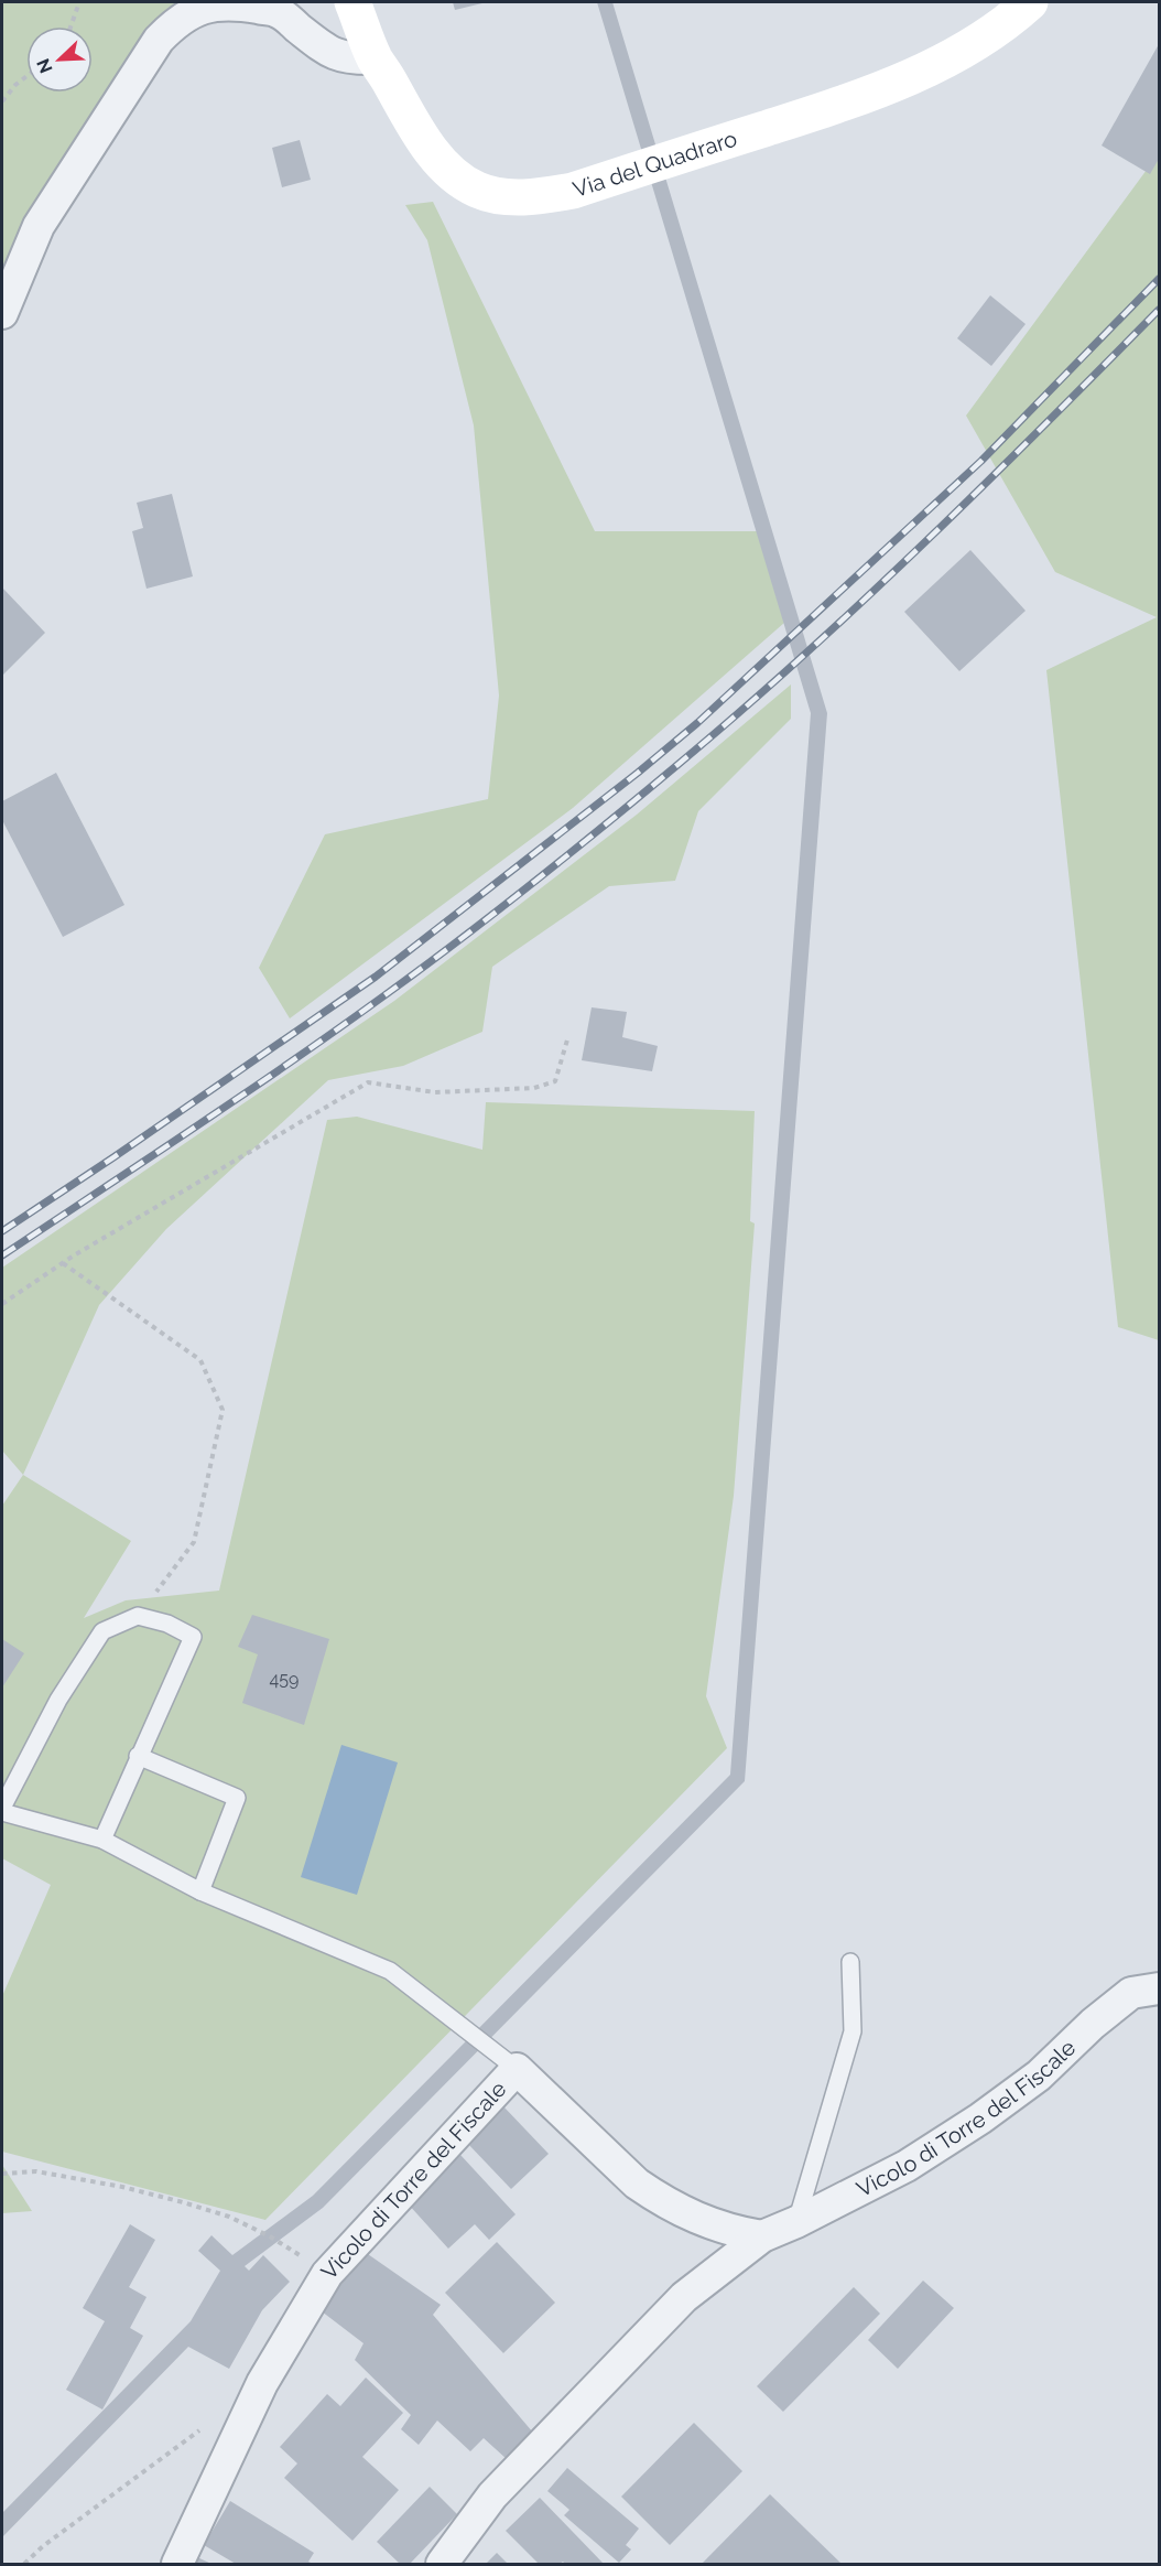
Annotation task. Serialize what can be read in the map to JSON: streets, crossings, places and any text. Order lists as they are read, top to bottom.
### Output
{
  "streets": {
    "main road": ["Via del Quadraro"],
    "street": ["Vicolo di Torre del Fiscale"]
  },
  "house_numbers": ["459"],
  "north": "bottom left"
}
